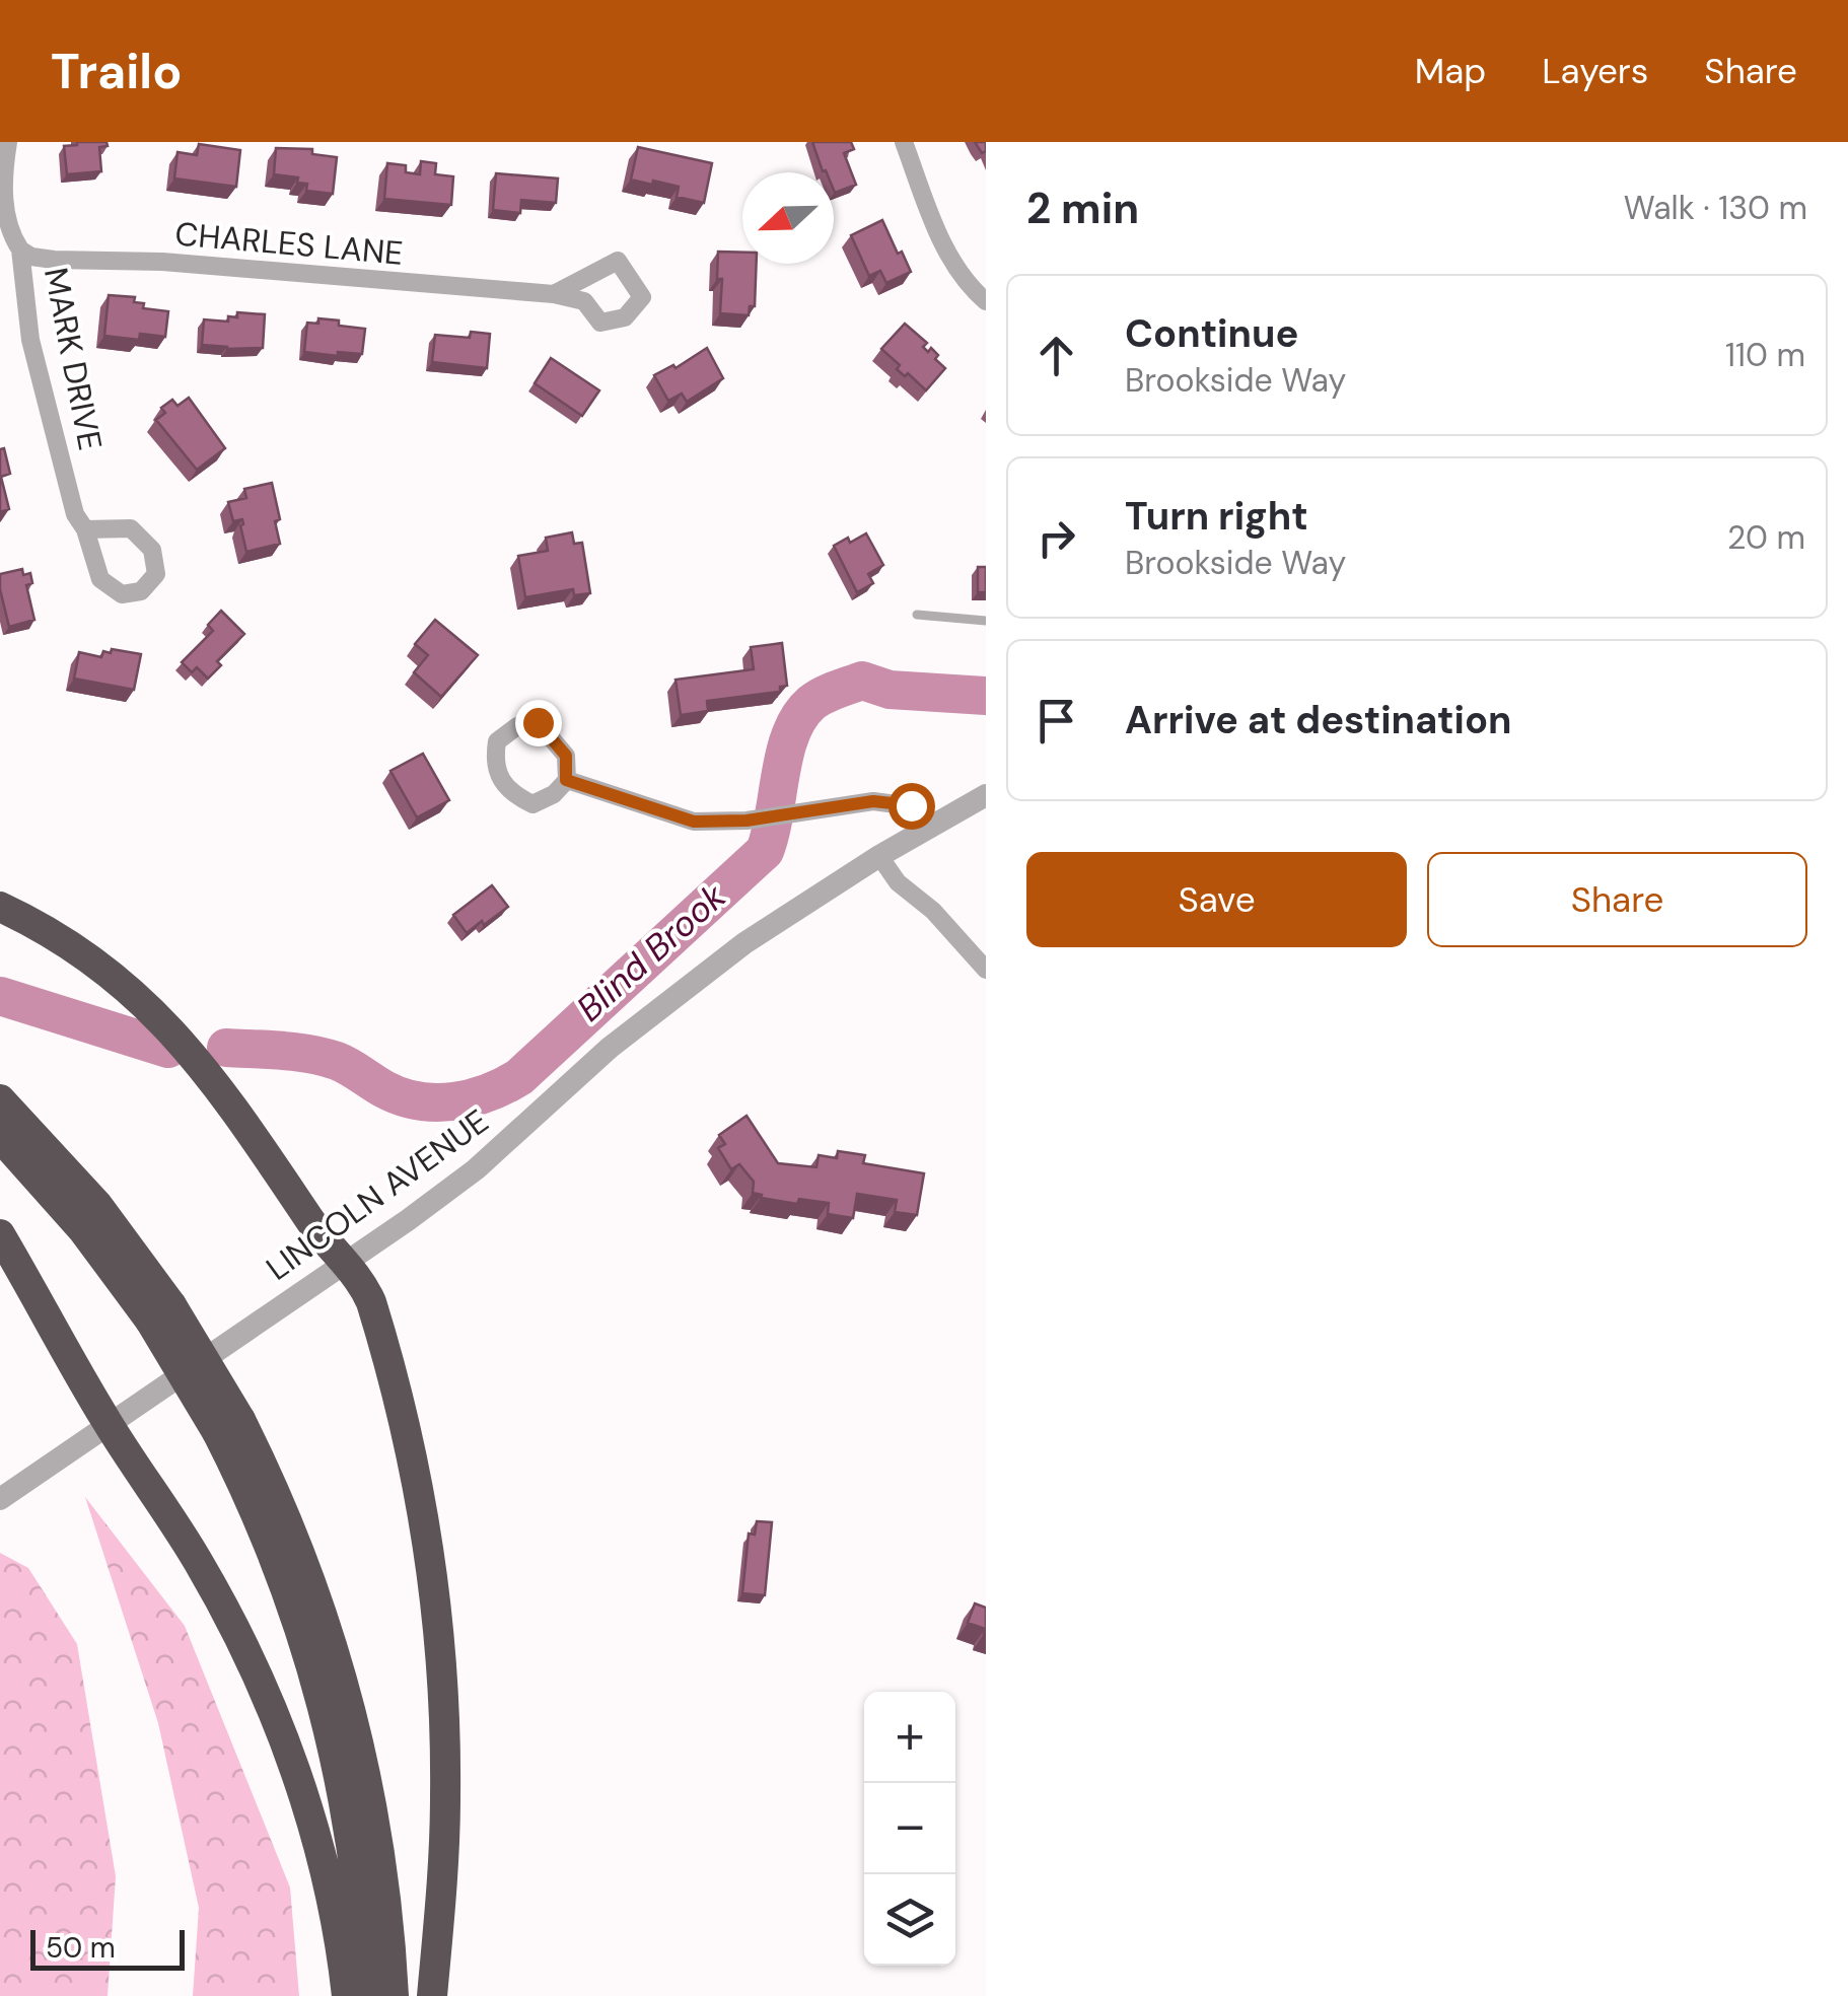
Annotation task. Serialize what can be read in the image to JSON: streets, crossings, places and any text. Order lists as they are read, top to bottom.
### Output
{
  "streets": {
    "street": ["CHARLES LANE", "MARK DRIVE", "LINCOLN AVENUE"]
  },
  "crossings": [
    ["CHARLES LANE", "MARK DRIVE"]
  ],
  "water": ["Blind Brook"],
  "scale_bar": "50 m",
  "north": "left",
  "page": {
    "header": "Trailo",
    "nav": ["Map", "Layers", "Share"],
    "heading": ["2 min", "Walk · 130 m"],
    "list": [
      ["Continue", "Brookside Way", "110 m"],
      ["Turn right", "Brookside Way", "20 m"],
      "Arrive at destination"
    ],
    "buttons": ["Save", "Share"],
    "map_buttons": ["+", "−"],
    "scale": "50 m"
  }
}
